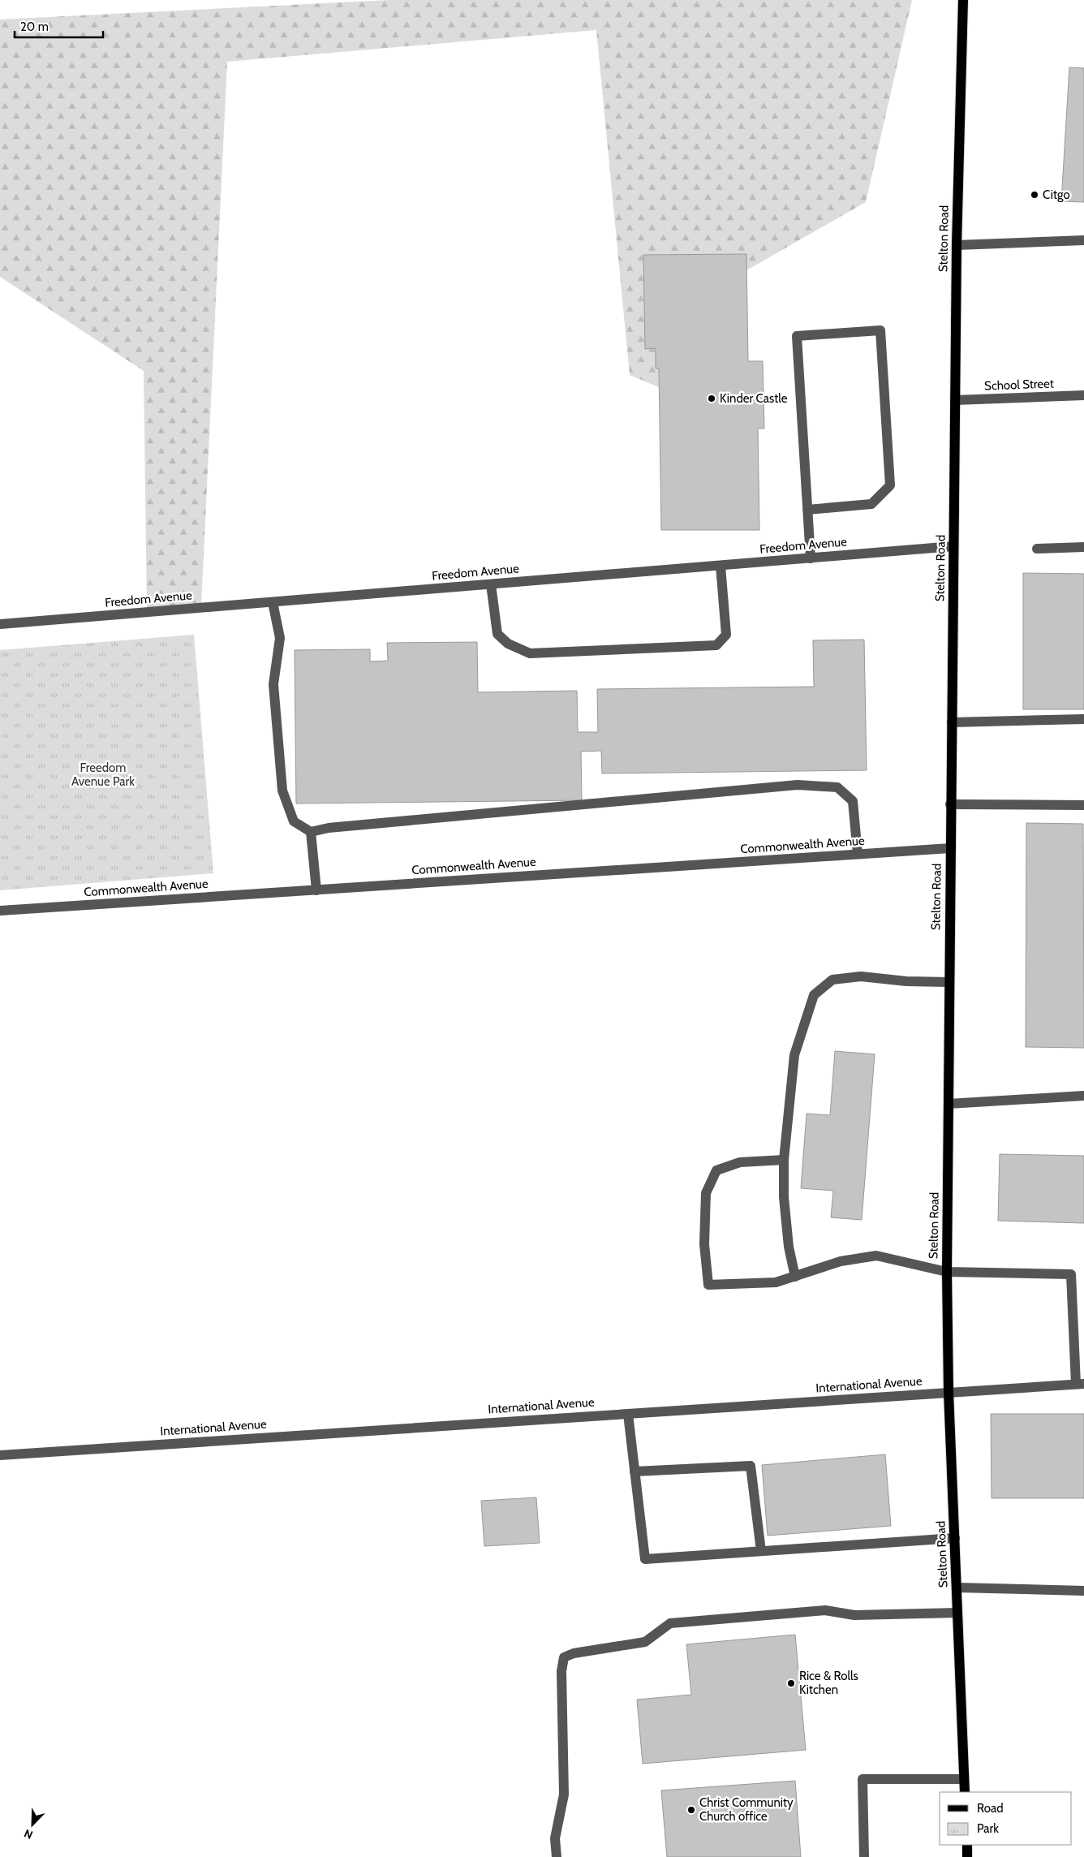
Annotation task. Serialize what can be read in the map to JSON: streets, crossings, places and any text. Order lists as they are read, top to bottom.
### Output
{
  "streets": {
    "main road": ["Stelton Road"],
    "street": [
      "School Street",
      "Freedom Avenue",
      "Commonwealth Avenue",
      "International Avenue"
    ]
  },
  "crossings": [
    ["Stelton Road", "School Street"],
    ["Stelton Road", "Freedom Avenue"],
    ["Stelton Road", "Commonwealth Avenue"],
    ["Stelton Road", "International Avenue"]
  ],
  "parks": ["Freedom Avenue Park"],
  "places": [
    "Citgo",
    "Kinder Castle",
    "Rice & Rolls Kitchen",
    "Christ Community Church office"
  ],
  "legend": ["Road", "Park"],
  "scale_bar": "20 m",
  "north": "bottom left"
}
